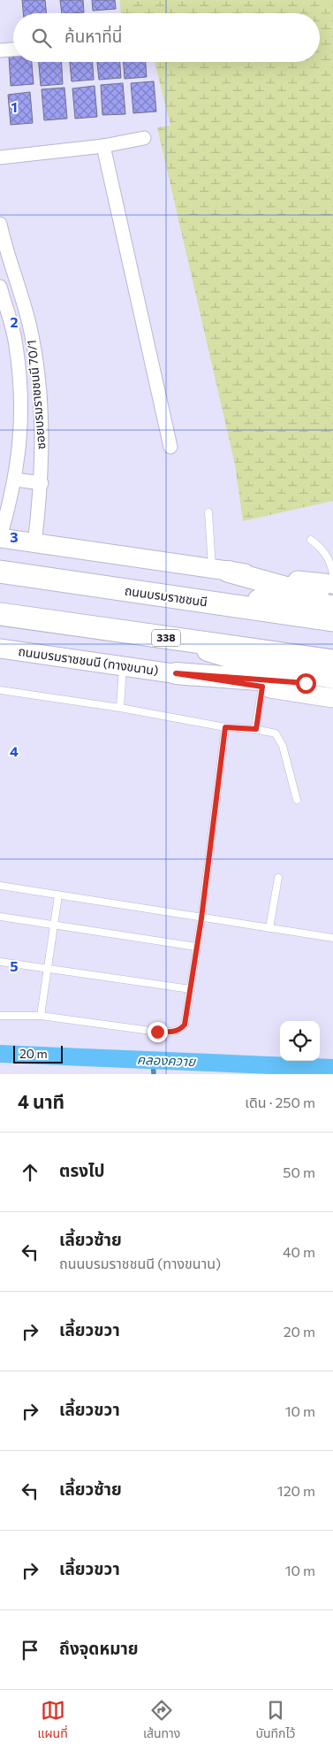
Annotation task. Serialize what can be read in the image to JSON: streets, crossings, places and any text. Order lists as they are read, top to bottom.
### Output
{
  "streets": {
    "highway": ["ถนนบรมราชชนนี", "338"],
    "main road": ["ถนนบรมราชชนนี (ทางขนาน)"],
    "street": ["ซอยบรมราชชนนี 70/1"]
  },
  "water": ["คลองควาย"],
  "scale_bar": "20 m",
  "page": {
    "search": "ค้นหาที่นี่",
    "scale": "20 m",
    "heading": ["4 นาที", "เดิน · 250 m"],
    "list": [
      ["ตรงไป", "50 m"],
      ["เลี้ยวซ้าย", "ถนนบรมราชชนนี (ทางขนาน)", "40 m"],
      ["เลี้ยวขวา", "20 m"],
      ["เลี้ยวขวา", "10 m"],
      ["เลี้ยวซ้าย", "120 m"],
      ["เลี้ยวขวา", "10 m"],
      "ถึงจุดหมาย"
    ],
    "nav": ["แผนที่", "เส้นทาง", "บันทึกไว้"]
  },
  "grid": {
    "rows": [
      "1",
      "2",
      "3",
      "4",
      "5"
    ]
  }
}
